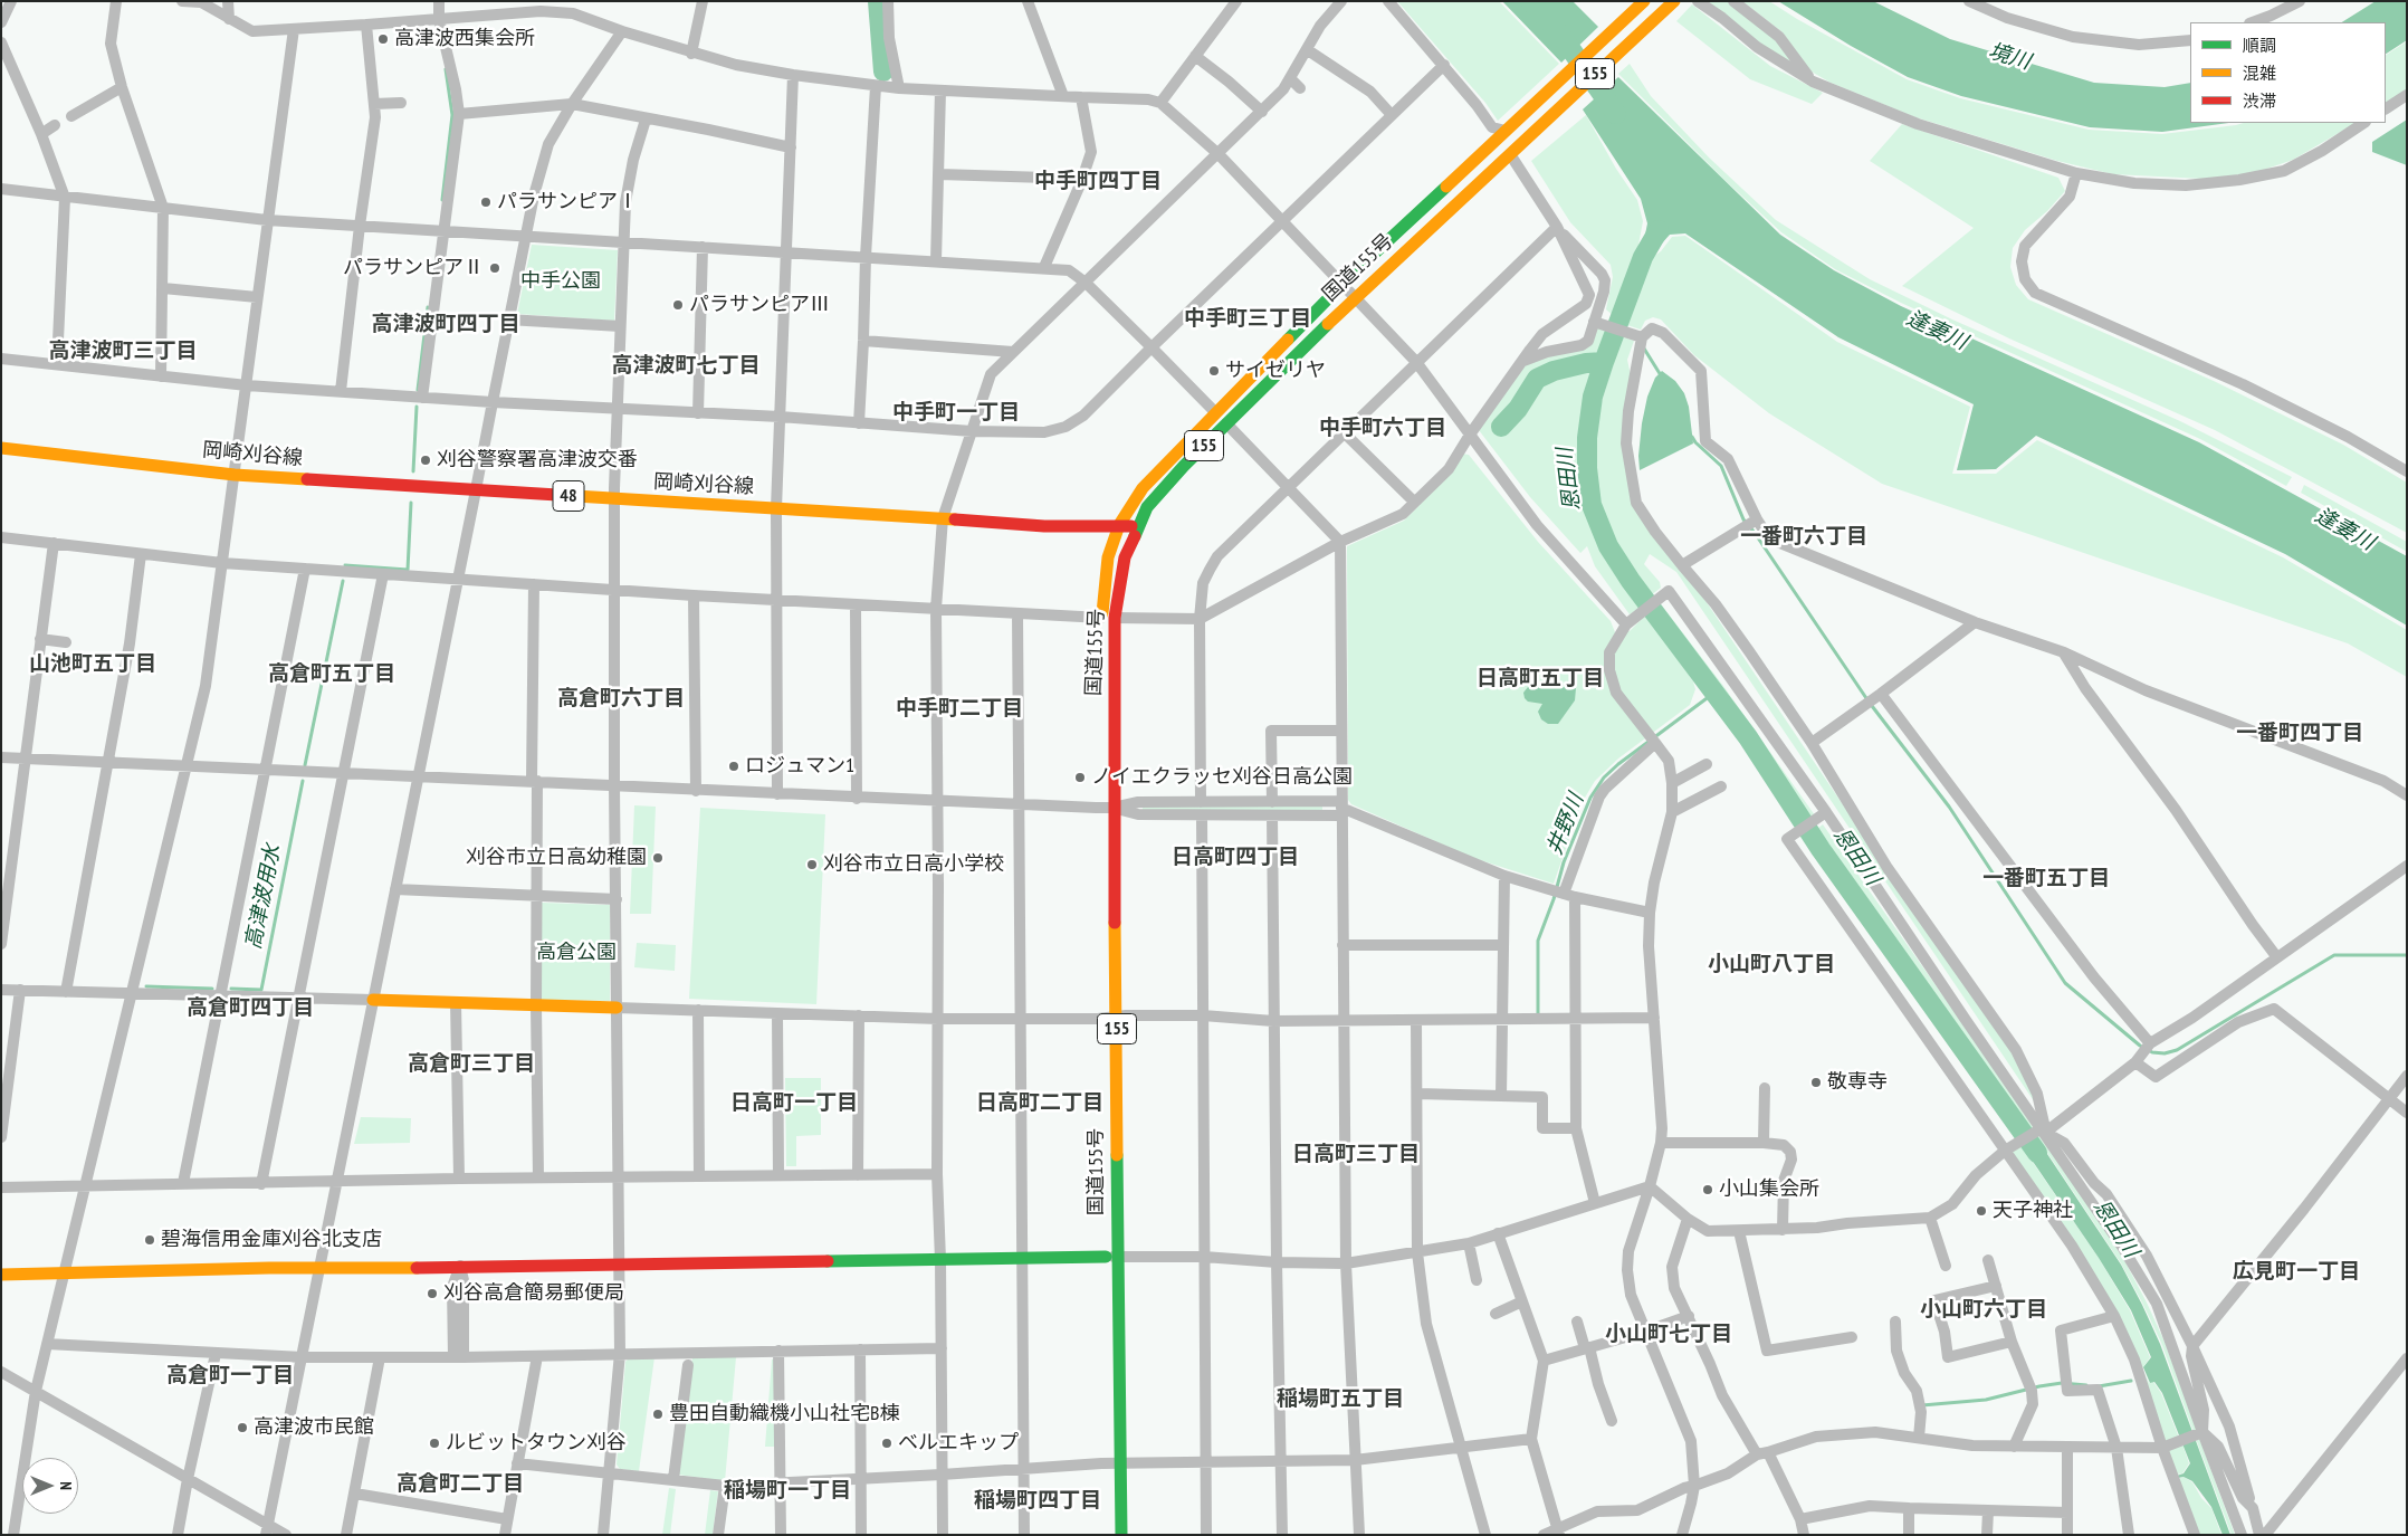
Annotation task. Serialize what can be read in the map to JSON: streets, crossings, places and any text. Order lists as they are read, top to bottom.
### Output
{
  "streets": {
    "main road": [
      "155",
      "国道155号",
      "岡崎刈谷線",
      "48"
    ]
  },
  "crossings": [
    ["国道155号", "岡崎刈谷線"]
  ],
  "districts": [
    "中手町四丁目",
    "中手町三丁目",
    "高津波町四丁目",
    "高津波町三丁目",
    "高津波町七丁目",
    "中手町一丁目",
    "中手町六丁目",
    "一番町六丁目",
    "山池町五丁目",
    "高倉町五丁目",
    "日高町五丁目",
    "高倉町六丁目",
    "中手町二丁目",
    "一番町四丁目",
    "日高町四丁目",
    "一番町五丁目",
    "小山町八丁目",
    "高倉町四丁目",
    "高倉町三丁目",
    "日高町一丁目",
    "日高町二丁目",
    "日高町三丁目",
    "広見町一丁目",
    "小山町六丁目",
    "小山町七丁目",
    "高倉町一丁目",
    "稲場町五丁目",
    "高倉町二丁目",
    "稲場町一丁目",
    "稲場町四丁目"
  ],
  "water": [
    "境川",
    "逢妻川",
    "恩田川",
    "井野川",
    "高津波用水"
  ],
  "parks": ["中手公園", "高倉公園"],
  "places": [
    "高津波西集会所",
    "パラサンピアⅠ",
    "パラサンピアⅡ",
    "パラサンピアⅢ",
    "サイゼリヤ",
    "刈谷警察署高津波交番",
    "ロジュマン1",
    "ノイエクラッセ刈谷日高公園",
    "刈谷市立日高幼稚園",
    "刈谷市立日高小学校",
    "敬専寺",
    "小山集会所",
    "天子神社",
    "碧海信用金庫刈谷北支店",
    "刈谷高倉簡易郵便局",
    "豊田自動織機小山社宅B棟",
    "高津波市民館",
    "ルビットタウン刈谷",
    "ベルエキップ"
  ],
  "legend": ["順調", "混雑", "渋滞"],
  "north": "right"
}
